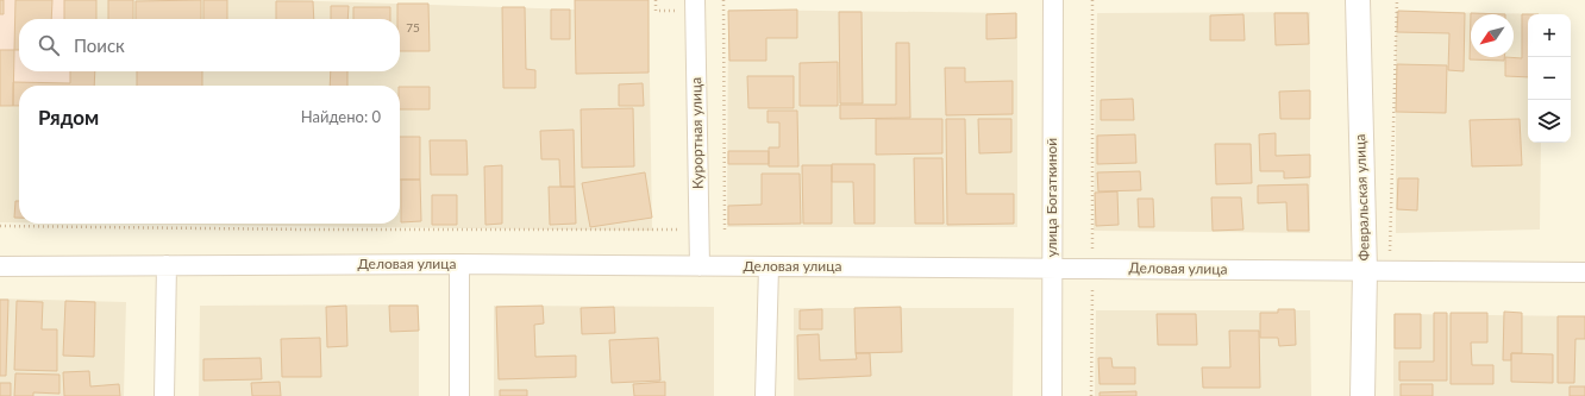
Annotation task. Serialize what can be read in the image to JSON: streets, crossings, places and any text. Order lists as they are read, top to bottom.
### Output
{
  "streets": {
    "street": [
      "Курортная улица",
      "улица Богаткиной",
      "Февральская улица",
      "Деловая улица"
    ]
  },
  "crossings": [
    ["Курортная улица", "Деловая улица"],
    ["улица Богаткиной", "Деловая улица"],
    ["Февральская улица", "Деловая улица"]
  ],
  "house_numbers": ["75"],
  "north": "bottom left",
  "page": {
    "map_buttons": ["+", "−"],
    "search": "Поиск",
    "heading": ["Рядом", "Найдено: 0"]
  }
}
